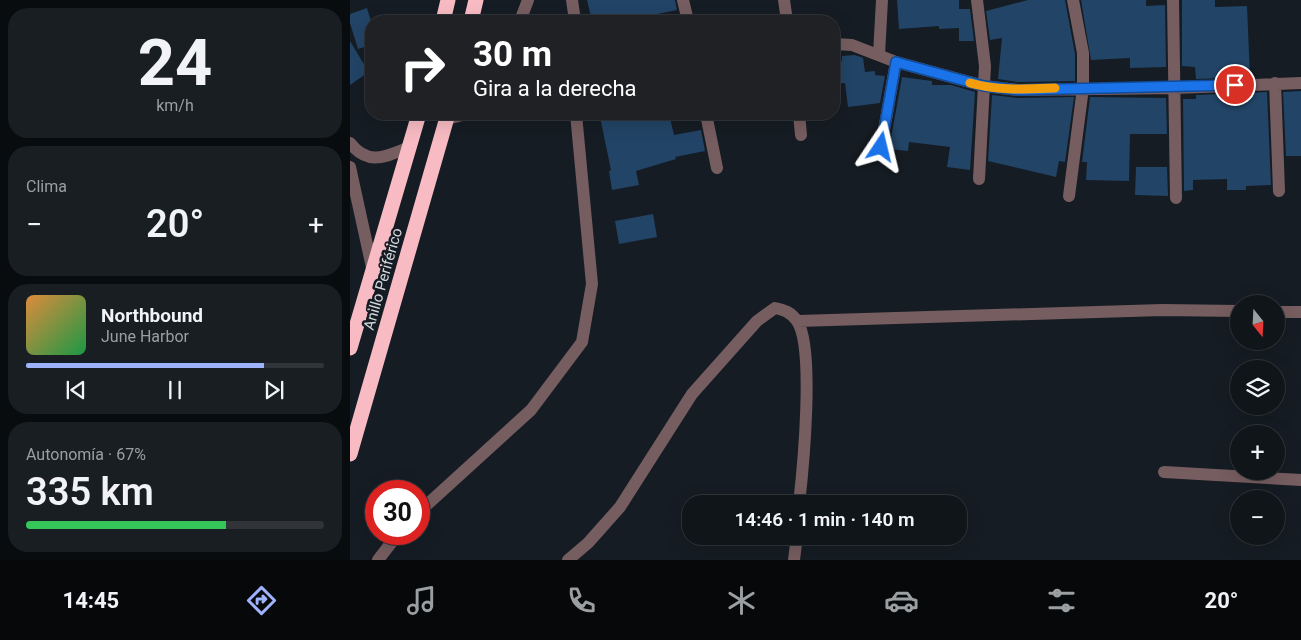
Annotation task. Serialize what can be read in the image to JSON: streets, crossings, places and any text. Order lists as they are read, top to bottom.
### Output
{
  "streets": {
    "highway": ["Anillo Periférico"]
  },
  "north": "bottom",
  "page": {
    "tile": [
      ["24", "km/h"],
      "Clima",
      ["Autonomía · 67%", "335 km"]
    ],
    "turn": ["30 m", "Gira a la derecha"],
    "heat": ["−", "20°", "+"],
    "song": ["Northbound", "June Harbor"],
    "map_buttons": ["+", "−"],
    "limit": "30",
    "trip": "14:46 · 1 min · 140 m",
    "tabs": ["14:45", "20°"]
  }
}
